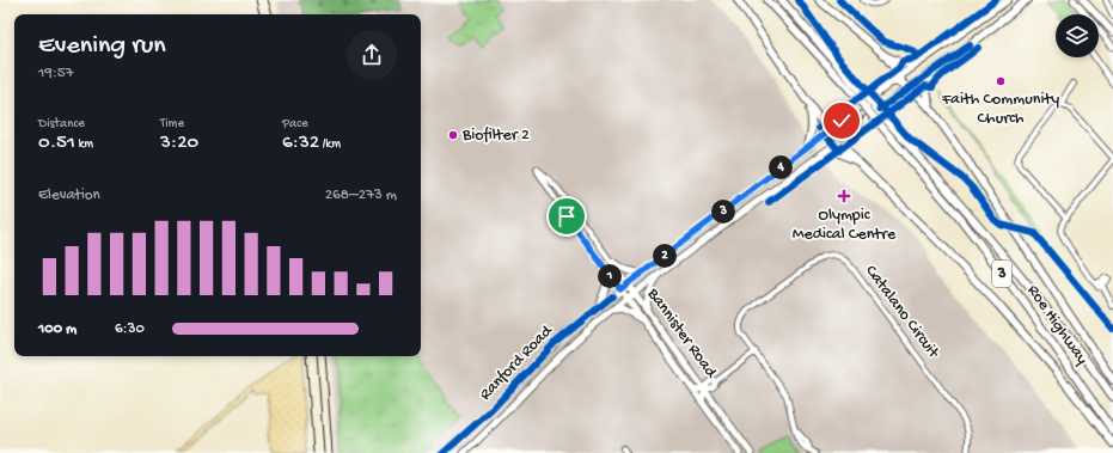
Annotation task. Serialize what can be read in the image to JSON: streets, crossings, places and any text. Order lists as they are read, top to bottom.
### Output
{
  "streets": {
    "highway": ["3", "Roe Highway"],
    "main road": ["Bannister Road", "Ranford Road"],
    "street": ["Catalano Circuit"]
  },
  "crossings": [
    ["Bannister Road", "Ranford Road"]
  ],
  "places": {
    "other": ["Faith Community Church", "Biofilter 2"],
    "health": ["Olympic Medical Centre"]
  },
  "page": {
    "heading": ["Evening run", "19:57"],
    "stats": [
      ["Distance", "0.51 km"],
      ["Time", "3:20"],
      ["Pace", "6:32 /km"]
    ],
    "pins": [
      "4",
      "3",
      "2",
      "1"
    ],
    "chart": ["Elevation", "268–273 m"],
    "list": [
      {
        "name": "100 m",
        "note": "6:30"
      }
    ]
  }
}
